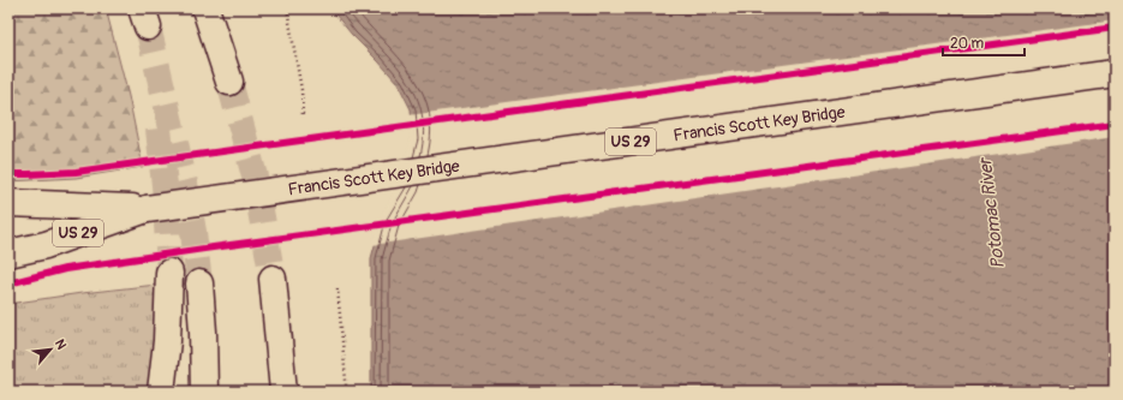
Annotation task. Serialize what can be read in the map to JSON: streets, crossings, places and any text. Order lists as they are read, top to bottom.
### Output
{
  "streets": {
    "highway": ["Francis Scott Key Bridge", "US 29"]
  },
  "crossings": [
    ["Francis Scott Key Bridge", "US 29"]
  ],
  "water": ["Potomac River"],
  "scale_bar": "20 m",
  "north": "top right"
}
